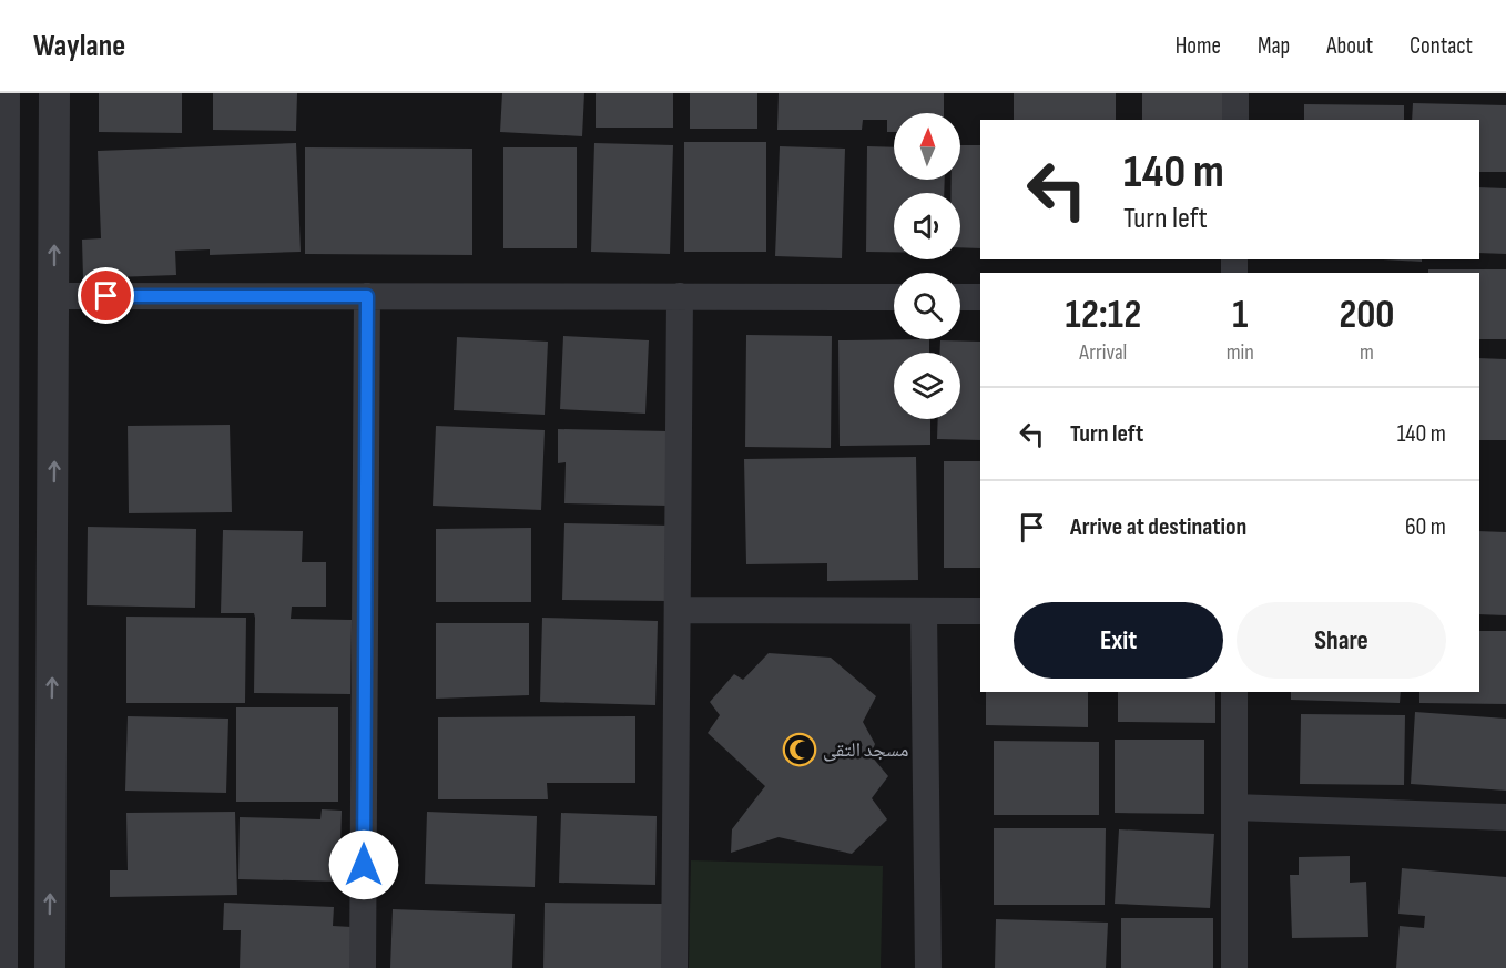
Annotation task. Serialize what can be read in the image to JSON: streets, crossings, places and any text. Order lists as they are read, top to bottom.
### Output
{
  "places": {
    "mosque": ["مسجد التقى"]
  },
  "north": "top",
  "page": {
    "header": "Waylane",
    "nav": [
      "Home",
      "Map",
      "About",
      "Contact"
    ],
    "turn": ["140 m", "Turn left"],
    "eta": [
      "12:12",
      "Arrival",
      "1",
      "min",
      "200",
      "m"
    ],
    "list": [
      {
        "name": "Turn left",
        "value": "140 m"
      },
      {
        "name": "Arrive at destination",
        "value": "60 m"
      }
    ],
    "buttons": ["Exit", "Share"]
  }
}
